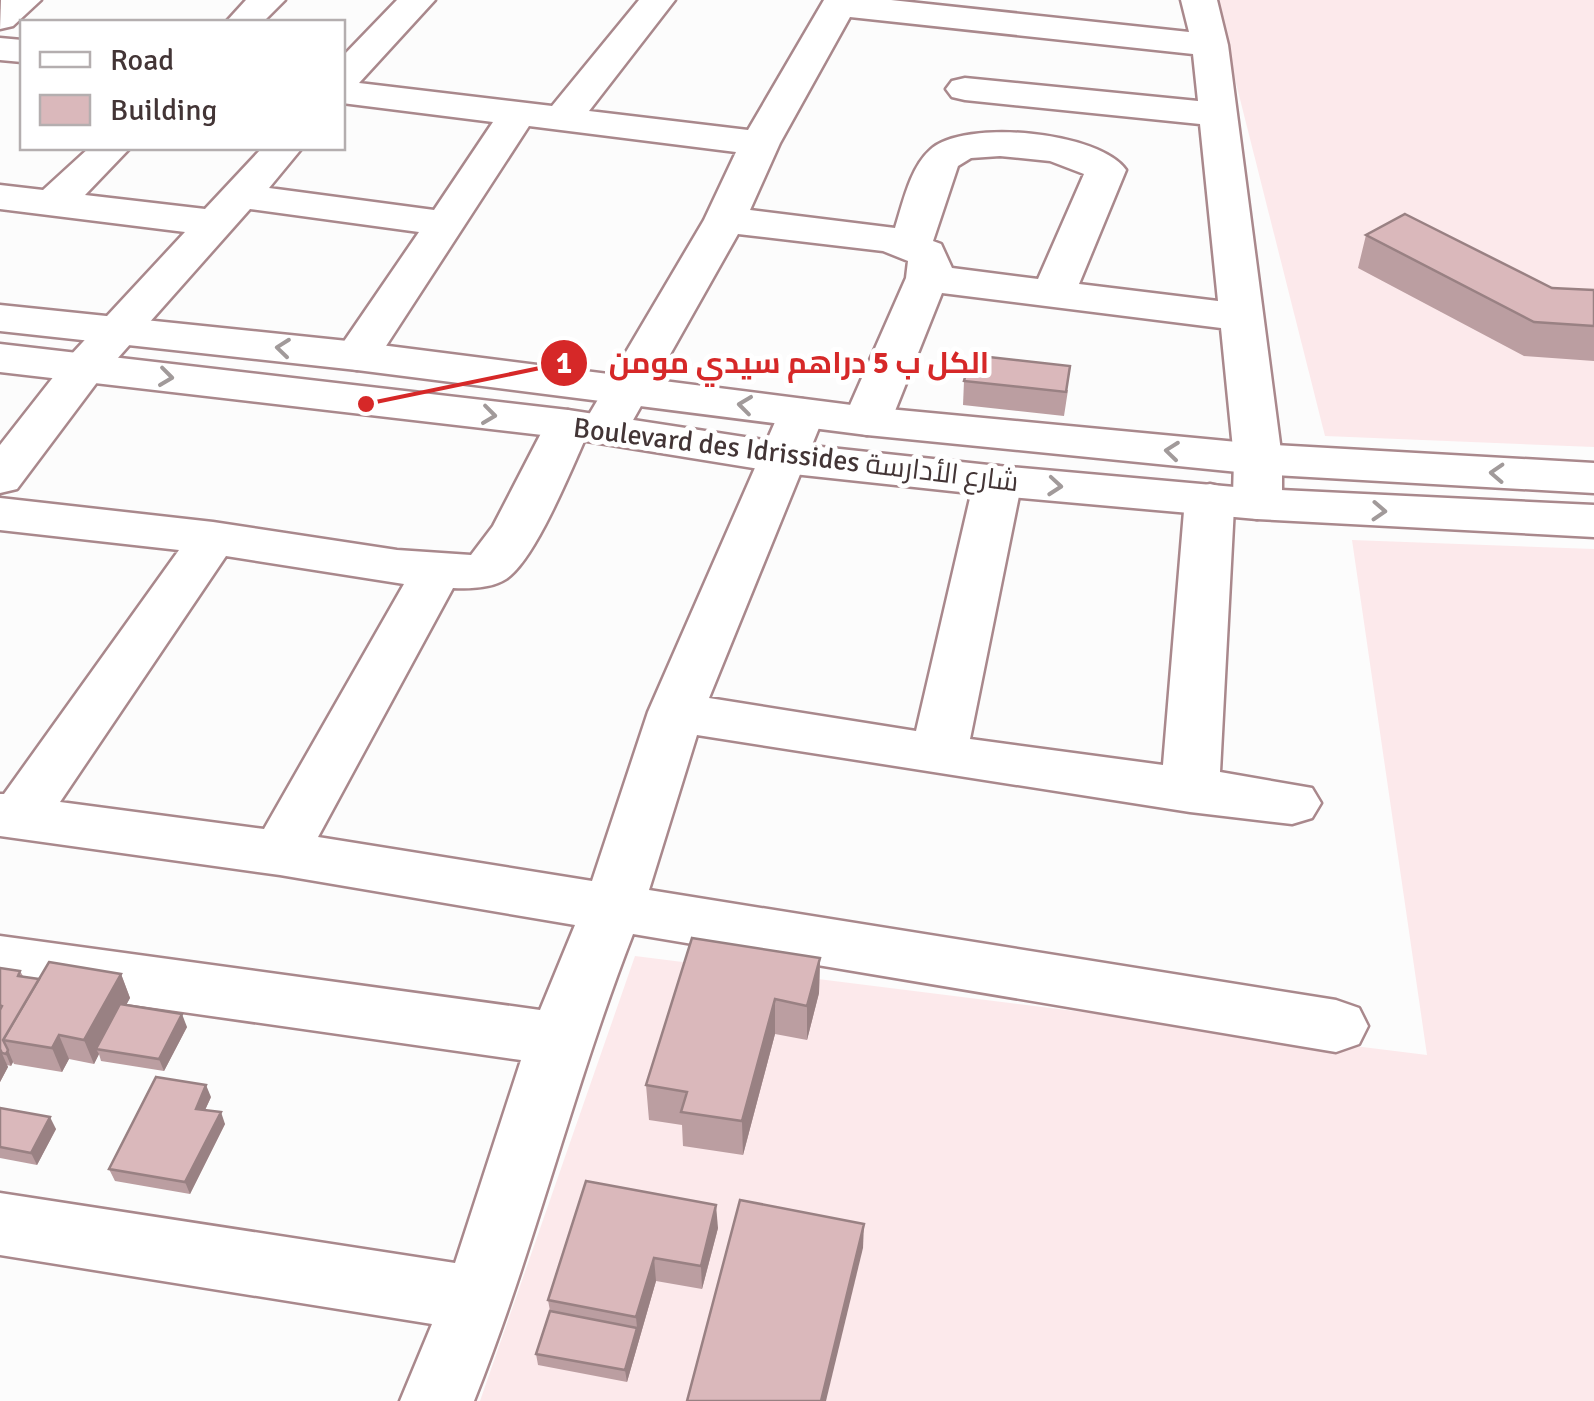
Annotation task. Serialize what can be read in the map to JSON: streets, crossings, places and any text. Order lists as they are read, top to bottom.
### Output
{
  "streets": {
    "street": ["Boulevard des Idrissides شارع الأدارسة"]
  },
  "places": ["الكل ب 5 دراهم سيدي مومن"],
  "legend": ["Road", "Building"]
}
